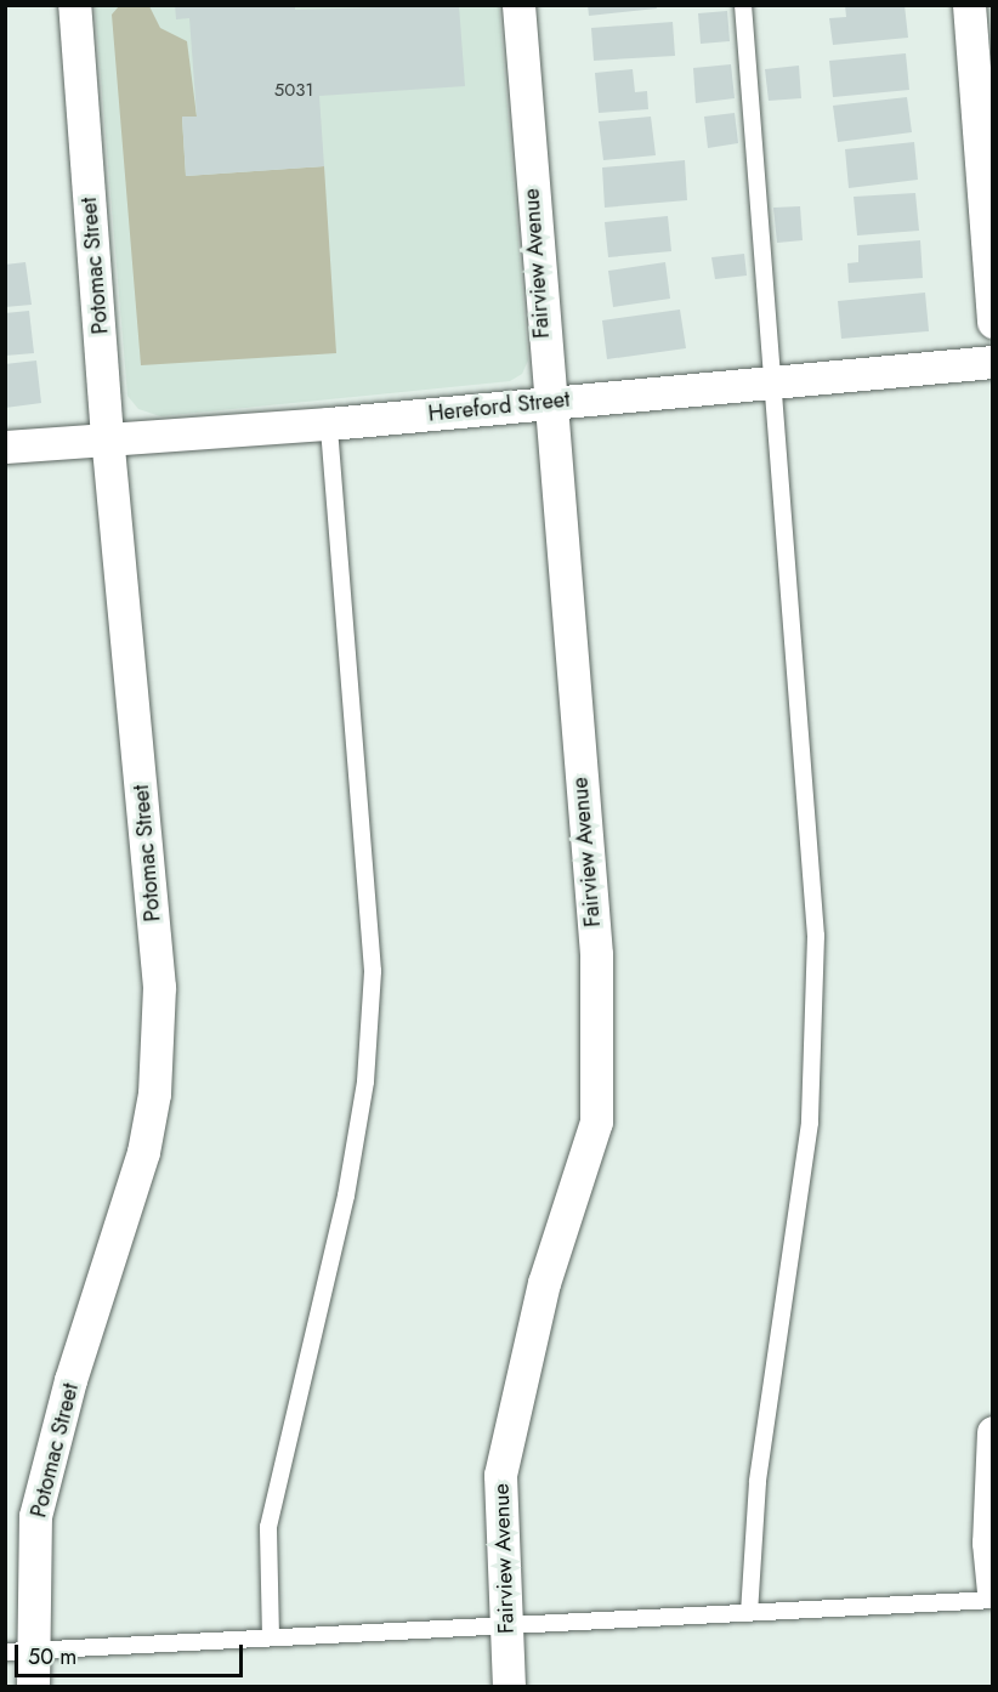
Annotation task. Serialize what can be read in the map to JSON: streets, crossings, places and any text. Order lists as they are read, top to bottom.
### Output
{
  "streets": {
    "street": ["Fairview Avenue", "Potomac Street", "Hereford Street"]
  },
  "crossings": [
    ["Fairview Avenue", "Hereford Street"],
    ["Potomac Street", "Hereford Street"]
  ],
  "house_numbers": ["5031"],
  "scale_bar": "50 m"
}
